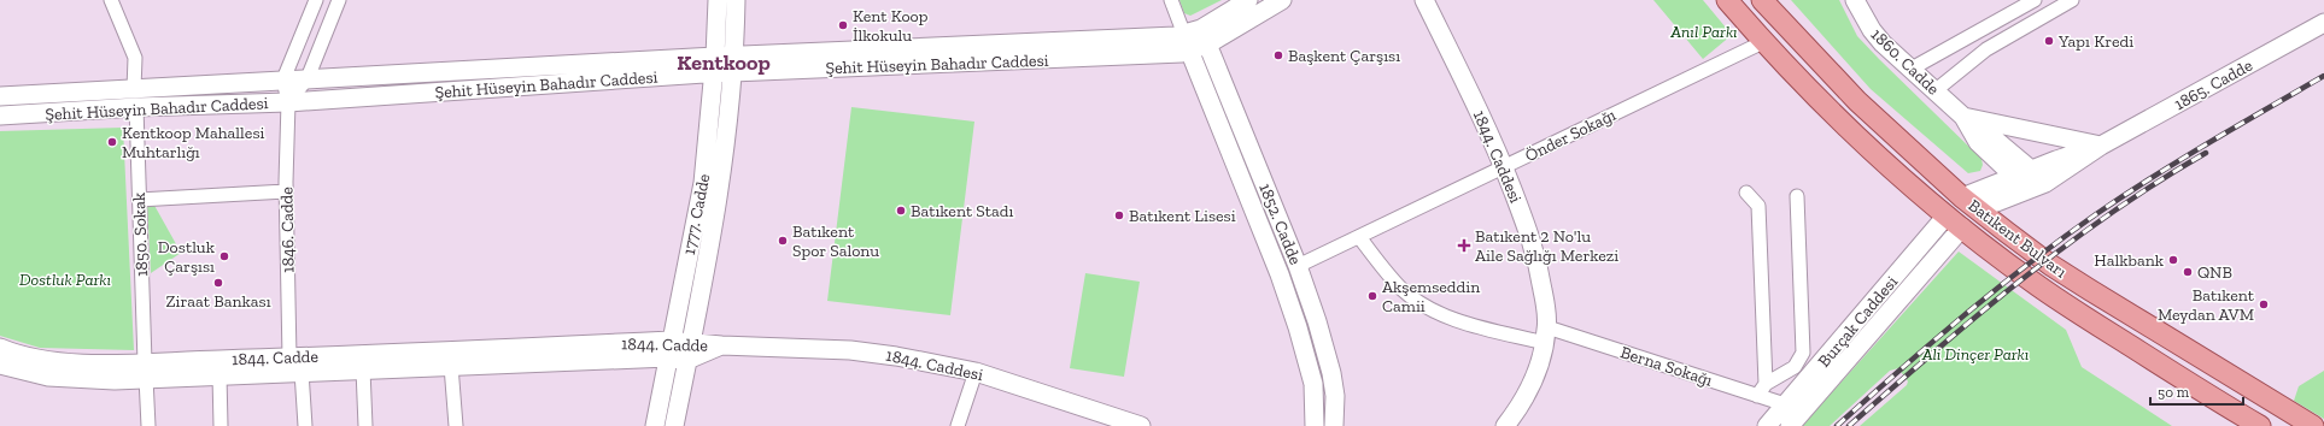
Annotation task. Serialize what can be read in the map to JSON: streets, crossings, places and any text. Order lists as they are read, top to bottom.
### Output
{
  "streets": {
    "main road": ["Batıkent Bulvarı"],
    "street": [
      "1860. Cadde",
      "Şehit Hüseyin Bahadır Caddesi",
      "1865. Cadde",
      "Önder Sokağı",
      "1844. Caddesi",
      "1777. Cadde",
      "1852. Cadde",
      "1846. Cadde",
      "1850. Sokak",
      "Burçak Caddesi",
      "1844. Cadde",
      "Berna Sokağı"
    ]
  },
  "crossings": [
    ["1860. Cadde", "1865. Cadde"],
    ["Şehit Hüseyin Bahadır Caddesi", "1777. Cadde"],
    ["Şehit Hüseyin Bahadır Caddesi", "1852. Cadde"],
    ["Şehit Hüseyin Bahadır Caddesi", "1846. Cadde"],
    ["Şehit Hüseyin Bahadır Caddesi", "1850. Sokak"],
    ["1865. Cadde", "Batıkent Bulvarı"],
    ["Önder Sokağı", "1844. Caddesi"],
    ["Önder Sokağı", "1852. Cadde"],
    ["Önder Sokağı", "Batıkent Bulvarı"],
    ["Önder Sokağı", "Berna Sokağı"],
    ["1844. Caddesi", "1844. Cadde"],
    ["1844. Caddesi", "Berna Sokağı"],
    ["1777. Cadde", "1844. Cadde"],
    ["1846. Cadde", "1844. Cadde"],
    ["1850. Sokak", "1844. Cadde"],
    ["Batıkent Bulvarı", "Burçak Caddesi"],
    ["Burçak Caddesi", "Berna Sokağı"]
  ],
  "districts": ["Kentkoop"],
  "parks": ["Anıl Parkı", "Dostluk Parkı", "Ali Dinçer Parkı"],
  "places": {
    "other": [
      "Kent Koop İlkokulu",
      "Yapı Kredi",
      "Başkent Çarşısı",
      "Kentkoop Mahallesi Muhtarlığı",
      "Batıkent Stadı",
      "Batıkent Lisesi",
      "Batıkent Spor Salonu",
      "Dostluk Çarşısı",
      "Halkbank",
      "QNB",
      "Ziraat Bankası",
      "Akşemseddin Camii",
      "Batıkent Meydan AVM"
    ],
    "health": ["Batıkent 2 No'lu Aile Sağlığı Merkezi"]
  },
  "scale_bar": "50 m"
}
